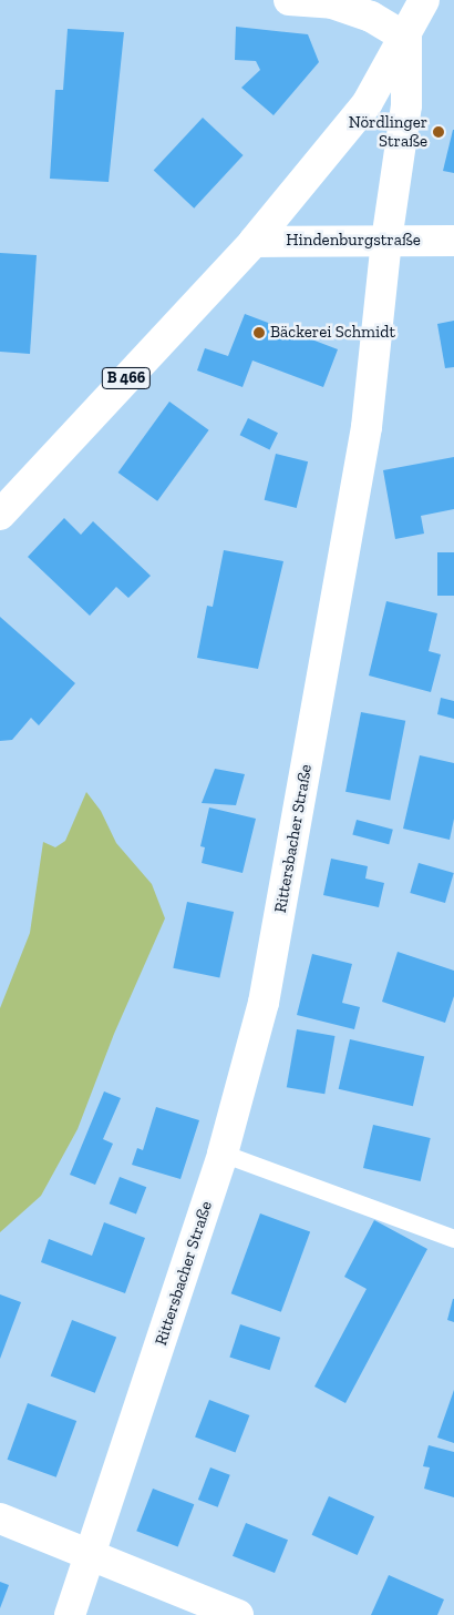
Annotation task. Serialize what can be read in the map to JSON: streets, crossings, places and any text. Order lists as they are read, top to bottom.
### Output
{
  "streets": {
    "main road": ["Hindenburgstraße", "B 466", "Rittersbacher Straße"]
  },
  "crossings": [
    ["Hindenburgstraße", "B 466"],
    ["Hindenburgstraße", "Rittersbacher Straße"],
    ["B 466", "Rittersbacher Straße"]
  ],
  "places": ["Nördlinger Straße", "Bäckerei Schmidt"]
}
